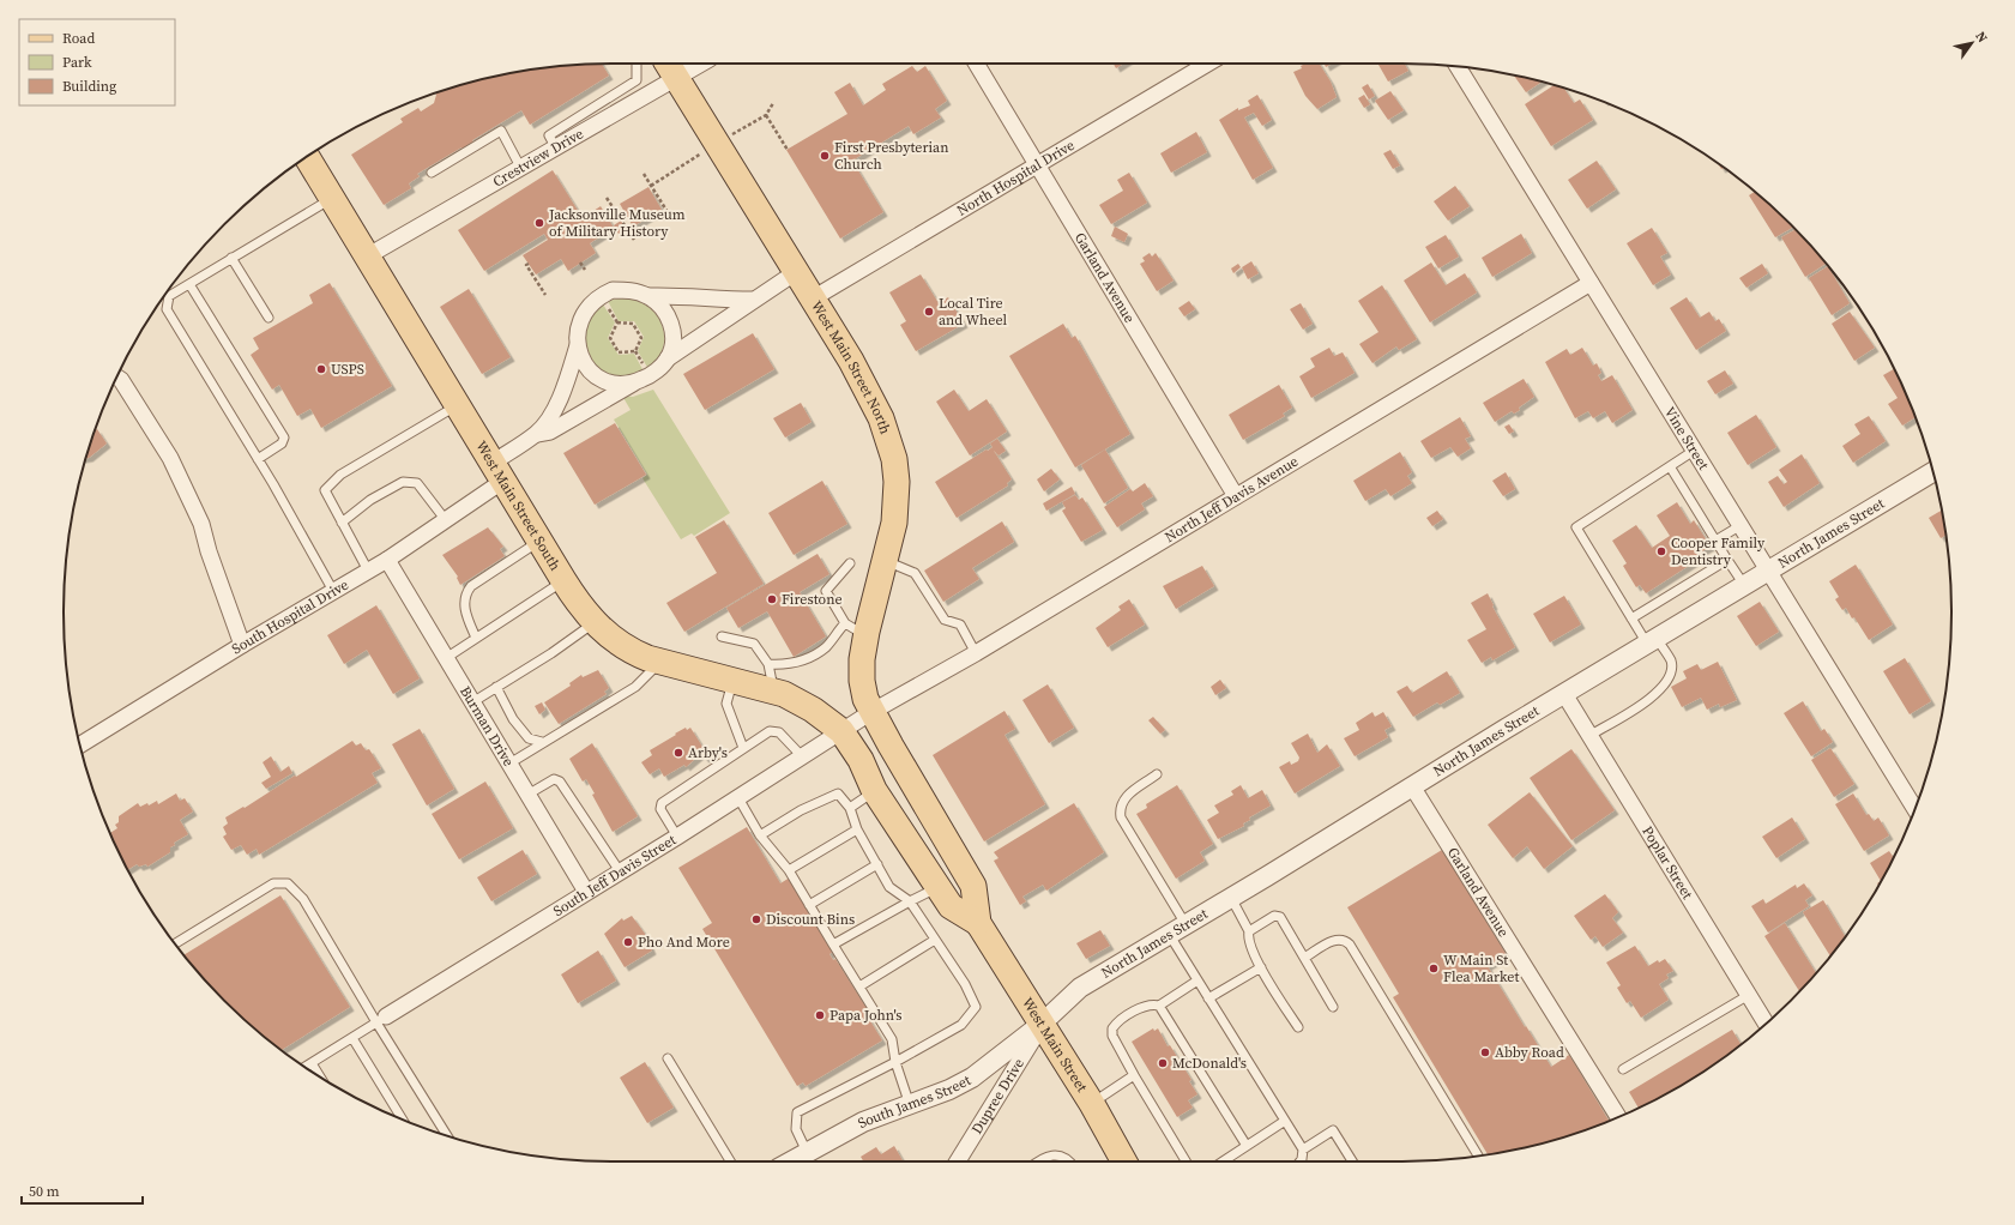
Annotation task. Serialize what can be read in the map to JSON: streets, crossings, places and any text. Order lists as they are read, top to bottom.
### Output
{
  "streets": {
    "main road": ["West Main Street North", "West Main Street South", "West Main Street"],
    "street": [
      "Crestview Drive",
      "North Hospital Drive",
      "Garland Avenue",
      "Vine Street",
      "North Jeff Davis Avenue",
      "North James Street",
      "South Hospital Drive",
      "Burman Drive",
      "Poplar Street",
      "South Jeff Davis Street",
      "Dupree Drive",
      "South James Street"
    ]
  },
  "crossings": [
    ["Crestview Drive", "West Main Street North"],
    ["Crestview Drive", "West Main Street South"],
    ["North Hospital Drive", "Garland Avenue"],
    ["North Hospital Drive", "West Main Street North"],
    ["Garland Avenue", "North Jeff Davis Avenue"],
    ["Garland Avenue", "North James Street"],
    ["West Main Street North", "North Jeff Davis Avenue"],
    ["West Main Street North", "West Main Street"],
    ["Vine Street", "North Jeff Davis Avenue"],
    ["Vine Street", "North James Street"],
    ["North Jeff Davis Avenue", "West Main Street South"],
    ["North Jeff Davis Avenue", "South Jeff Davis Street"],
    ["North Jeff Davis Avenue", "West Main Street"],
    ["West Main Street South", "South Hospital Drive"],
    ["West Main Street South", "South Jeff Davis Street"],
    ["West Main Street South", "West Main Street"],
    ["North James Street", "Poplar Street"],
    ["North James Street", "West Main Street"],
    ["North James Street", "Dupree Drive"],
    ["North James Street", "South James Street"],
    ["South Hospital Drive", "Burman Drive"],
    ["Burman Drive", "South Jeff Davis Street"],
    ["South Jeff Davis Street", "West Main Street"],
    ["West Main Street", "Dupree Drive"],
    ["West Main Street", "South James Street"],
    ["Dupree Drive", "South James Street"]
  ],
  "places": [
    "First Presbyterian Church",
    "Jacksonville Museum of Military History",
    "Local Tire and Wheel",
    "USPS",
    "Cooper Family Dentistry",
    "Firestone",
    "Arby's",
    "Discount Bins",
    "Pho And More",
    "W Main St Flea Market",
    "Papa John's",
    "Abby Road",
    "McDonald's"
  ],
  "legend": ["Road", "Park", "Building"],
  "scale_bar": "50 m",
  "north": "top right"
}
